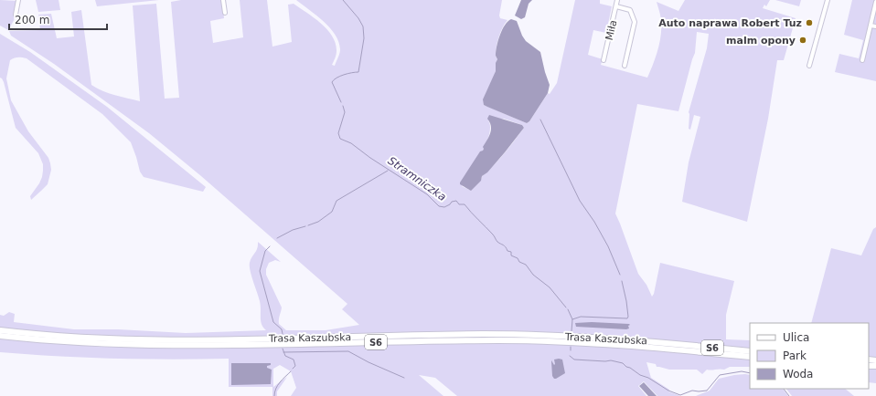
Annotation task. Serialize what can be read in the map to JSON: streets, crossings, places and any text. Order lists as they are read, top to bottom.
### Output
{
  "streets": {
    "highway": ["Trasa Kaszubska", "S6"],
    "street": ["Miła"]
  },
  "water": ["Stramniczka"],
  "places": ["Auto naprawa Robert Tuz", "malm opony"],
  "legend": ["Ulica", "Park", "Woda"],
  "scale_bar": "200 m"
}
